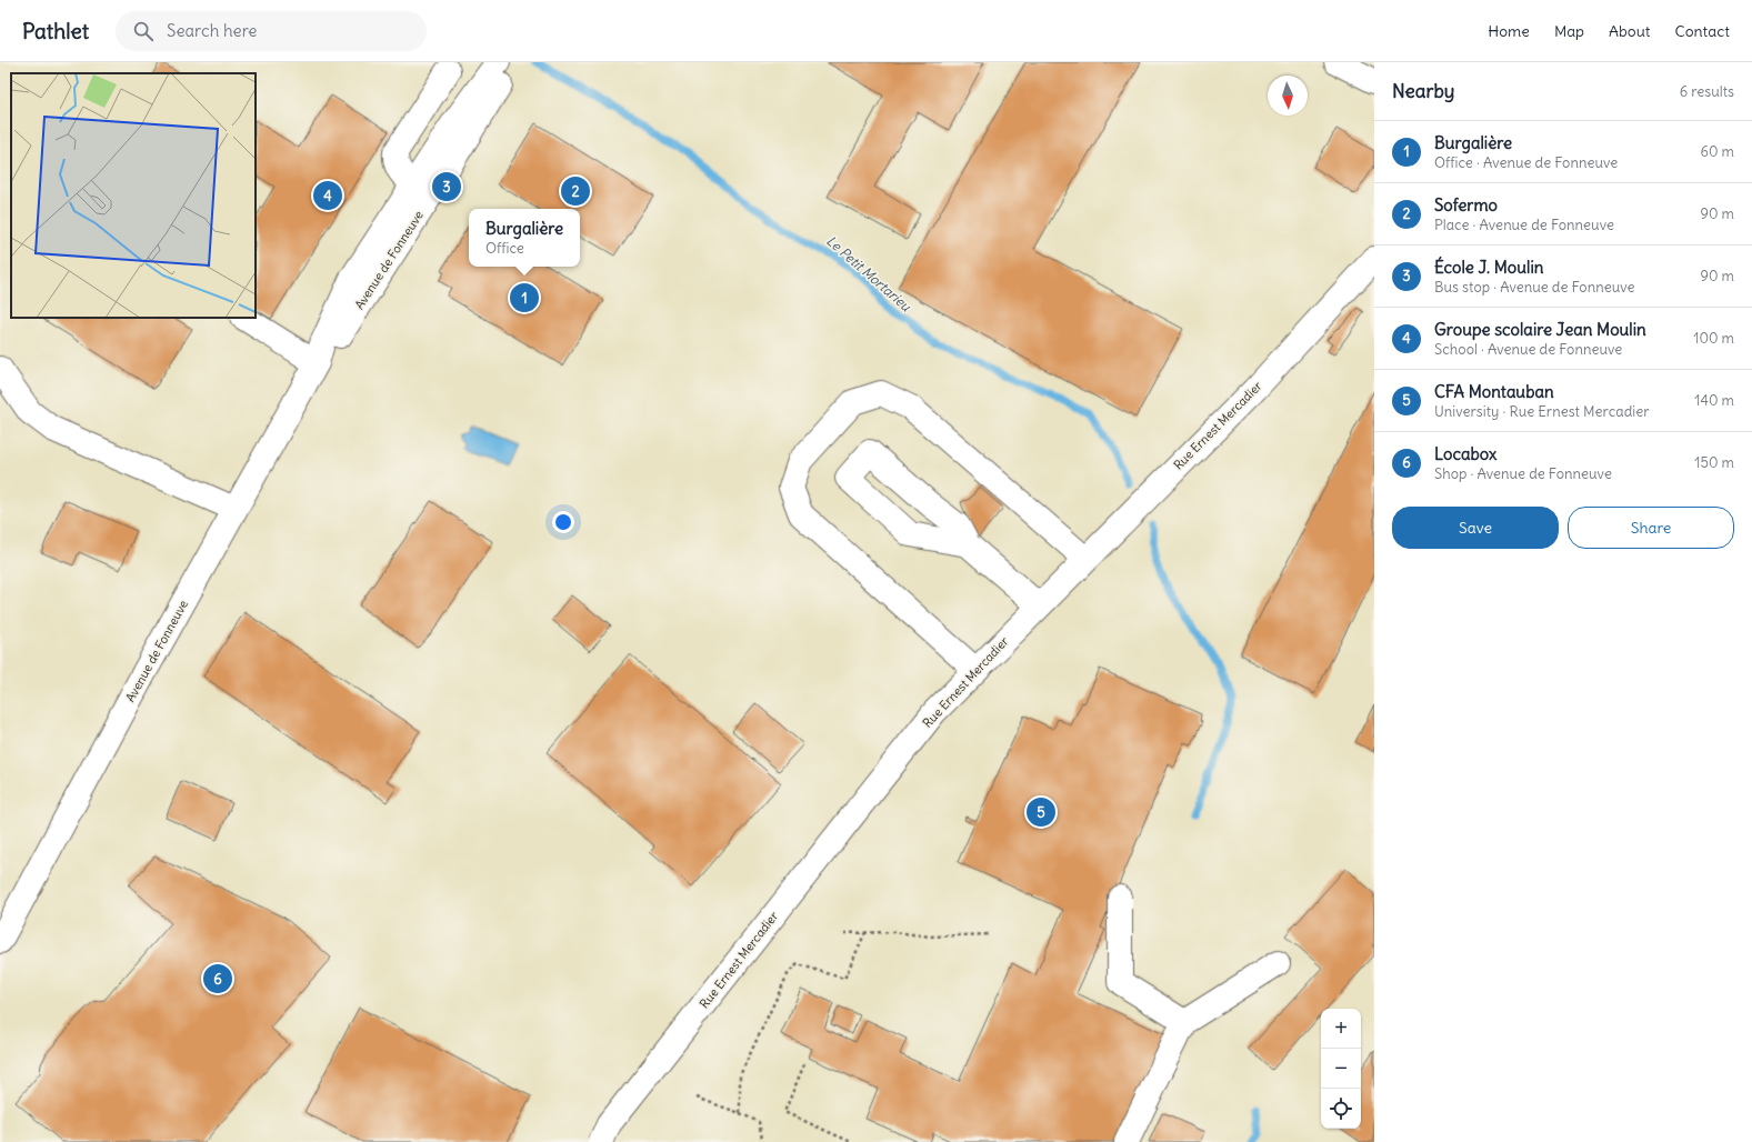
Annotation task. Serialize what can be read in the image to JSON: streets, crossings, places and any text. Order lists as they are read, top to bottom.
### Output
{
  "streets": {
    "street": ["Avenue de Fonneuve", "Rue Ernest Mercadier"]
  },
  "water": ["Le Petit Mortarieu"],
  "north": "bottom",
  "page": {
    "header": "Pathlet",
    "search": "Search here",
    "nav": [
      "Home",
      "Map",
      "About",
      "Contact"
    ],
    "heading": ["Nearby", "6 results"],
    "list": [
      {
        "mark": "1",
        "name": "Burgalière",
        "note": "Office · Avenue de Fonneuve",
        "value": "60 m"
      },
      {
        "mark": "2",
        "name": "Sofermo",
        "note": "Place · Avenue de Fonneuve",
        "value": "90 m"
      },
      {
        "mark": "3",
        "name": "École J. Moulin",
        "note": "Bus stop · Avenue de Fonneuve",
        "value": "90 m"
      },
      {
        "mark": "4",
        "name": "Groupe scolaire Jean Moulin",
        "note": "School · Avenue de Fonneuve",
        "value": "100 m"
      },
      {
        "mark": "5",
        "name": "CFA Montauban",
        "note": "University · Rue Ernest Mercadier",
        "value": "140 m"
      },
      {
        "mark": "6",
        "name": "Locabox",
        "note": "Shop · Avenue de Fonneuve",
        "value": "150 m"
      }
    ],
    "pins": [
      "3",
      "2",
      "4",
      "1",
      "5",
      "6"
    ],
    "popup": ["Burgalière", "Office"],
    "buttons": ["Save", "Share"],
    "map_buttons": ["+", "−"]
  }
}
